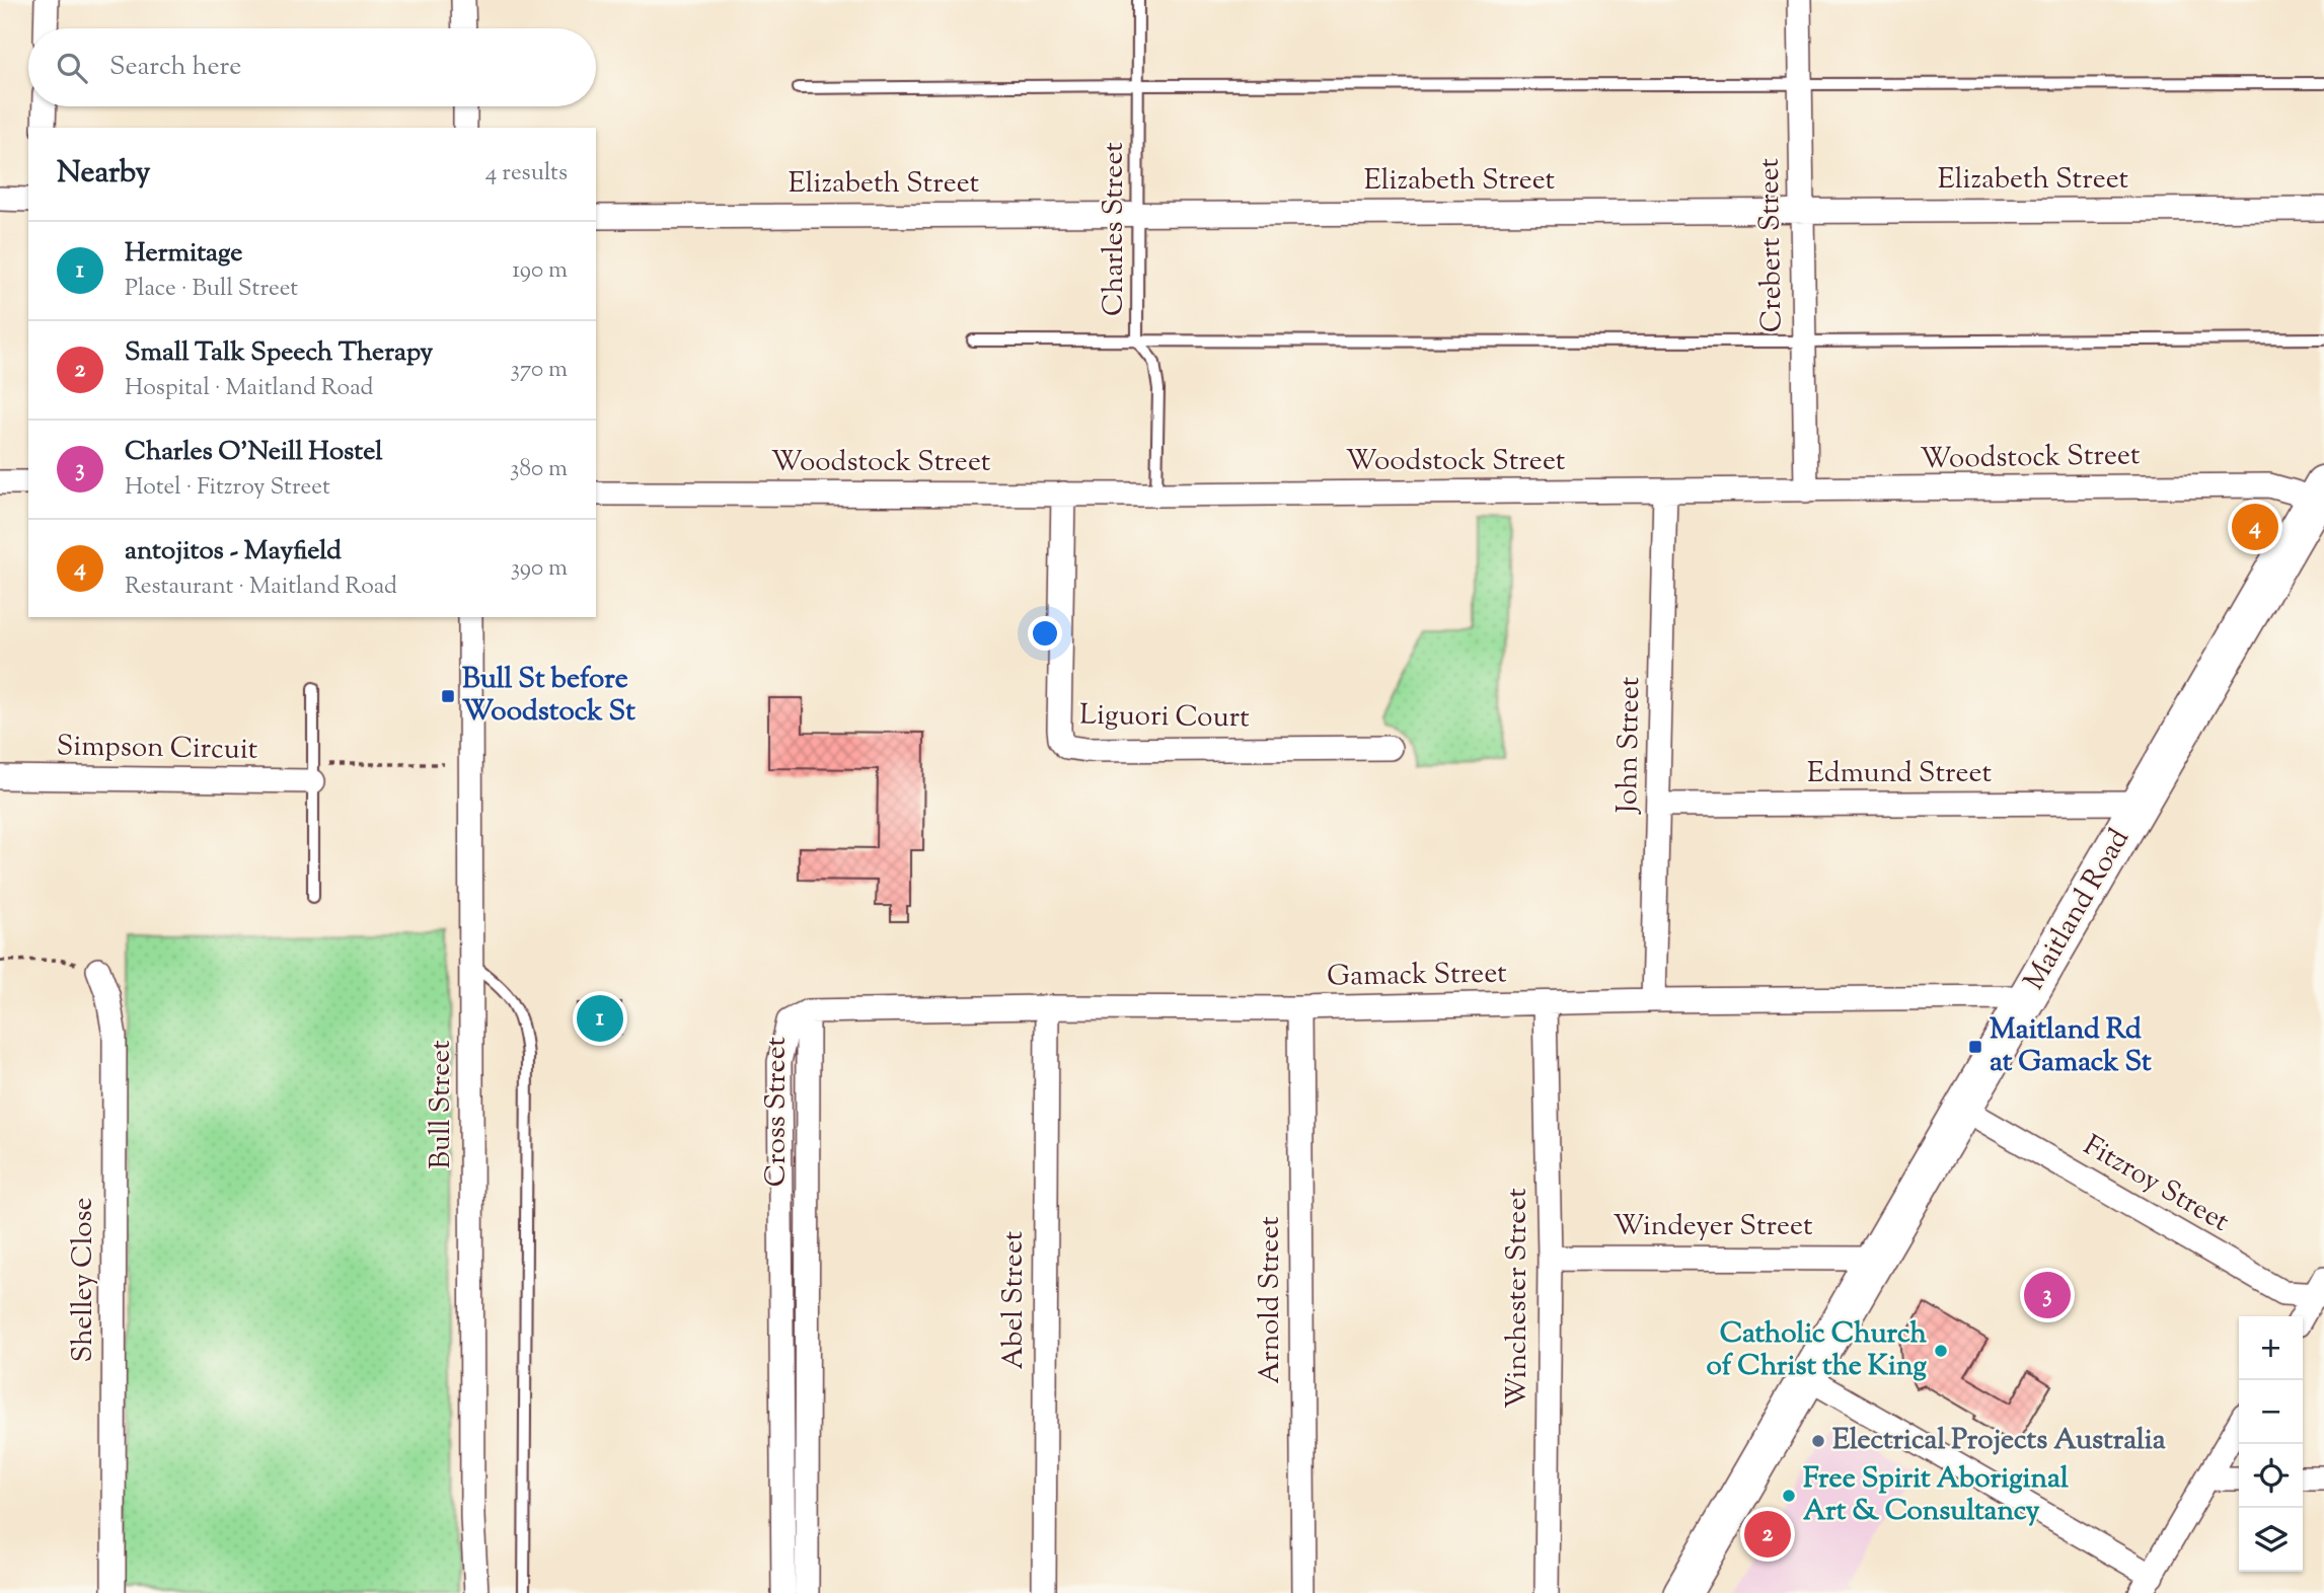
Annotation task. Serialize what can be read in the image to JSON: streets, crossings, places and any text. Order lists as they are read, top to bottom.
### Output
{
  "streets": {
    "main road": ["Maitland Road"],
    "street": [
      "Elizabeth Street",
      "Crebert Street",
      "Woodstock Street",
      "Liguori Court",
      "John Street",
      "Simpson Circuit",
      "Edmund Street",
      "Gamack Street",
      "Bull Street",
      "Cross Street",
      "Fitzroy Street",
      "Windeyer Street",
      "Shelley Close",
      "Winchester Street",
      "Abel Street",
      "Arnold Street"
    ],
    "lane": ["Charles Street"]
  },
  "crossings": [
    ["Elizabeth Street", "Charles Street"],
    ["Elizabeth Street", "Crebert Street"],
    ["Charles Street", "Woodstock Street"],
    ["Crebert Street", "Woodstock Street"],
    ["Woodstock Street", "Liguori Court"],
    ["Woodstock Street", "John Street"],
    ["Woodstock Street", "Maitland Road"],
    ["John Street", "Edmund Street"],
    ["John Street", "Gamack Street"],
    ["Edmund Street", "Maitland Road"],
    ["Maitland Road", "Gamack Street"],
    ["Maitland Road", "Fitzroy Street"],
    ["Maitland Road", "Windeyer Street"],
    ["Gamack Street", "Cross Street"],
    ["Gamack Street", "Winchester Street"],
    ["Gamack Street", "Abel Street"],
    ["Gamack Street", "Arnold Street"],
    ["Windeyer Street", "Winchester Street"]
  ],
  "places": {
    "transit": ["Bull St before Woodstock St", "Maitland Rd at Gamack St"],
    "other": ["Catholic Church of Christ the King", "Electrical Projects Australia", "Free Spirit Aboriginal Art & Consultancy"]
  },
  "page": {
    "search": "Search here",
    "heading": ["Nearby", "4 results"],
    "list": [
      {
        "mark": "1",
        "name": "Hermitage",
        "note": "Place · Bull Street",
        "value": "190 m"
      },
      {
        "mark": "2",
        "name": "Small Talk Speech Therapy",
        "note": "Hospital · Maitland Road",
        "value": "370 m"
      },
      {
        "mark": "3",
        "name": "Charles O'Neill Hostel",
        "note": "Hotel · Fitzroy Street",
        "value": "380 m"
      },
      {
        "mark": "4",
        "name": "antojitos - Mayfield",
        "note": "Restaurant · Maitland Road",
        "value": "390 m"
      }
    ],
    "pins": [
      "4",
      "1",
      "3",
      "2"
    ],
    "map_buttons": ["+", "−"]
  }
}
